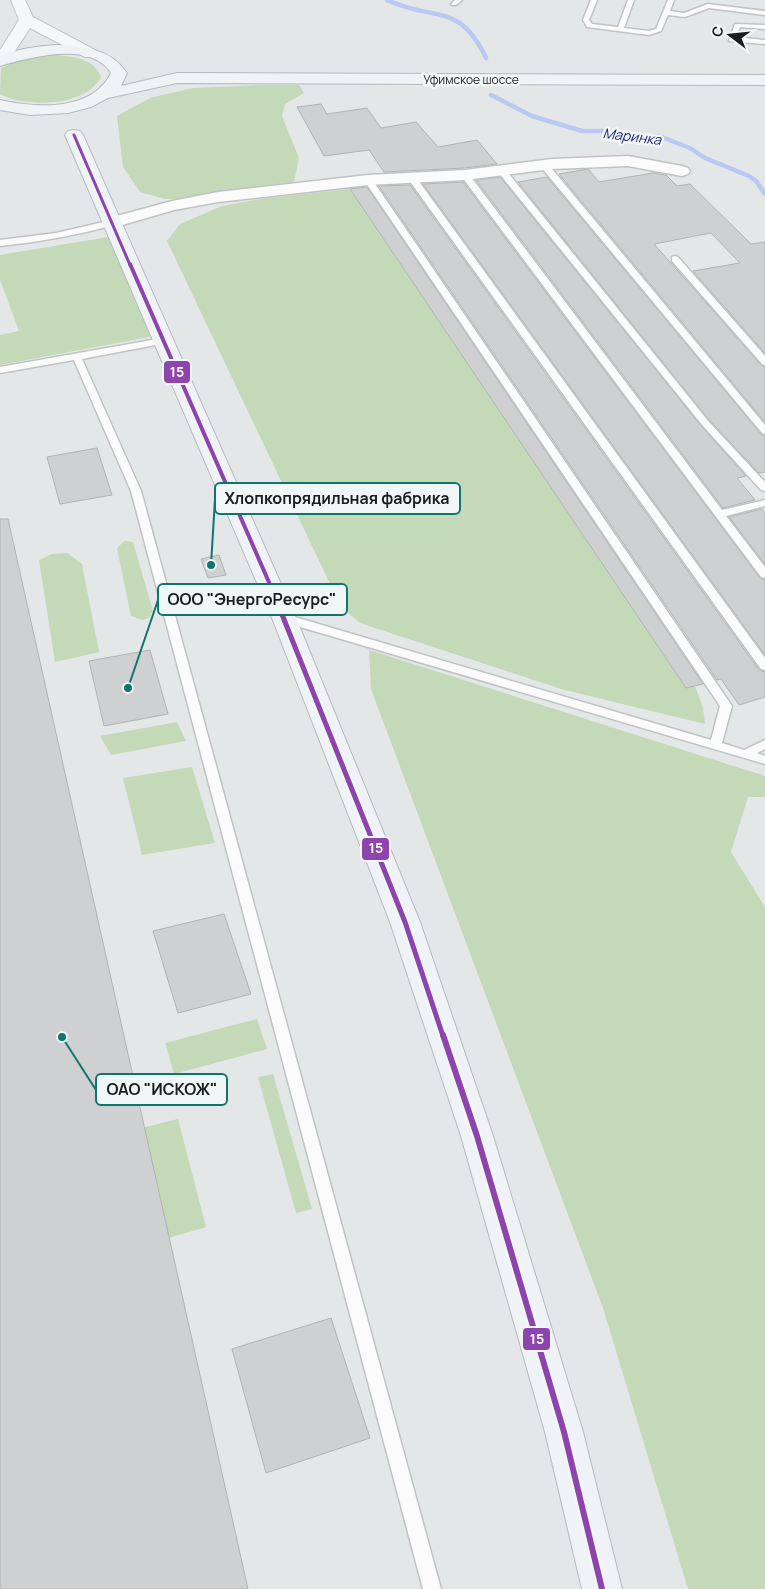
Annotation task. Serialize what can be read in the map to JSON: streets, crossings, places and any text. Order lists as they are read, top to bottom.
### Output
{
  "streets": {
    "main road": ["Уфимское шоссе"]
  },
  "water": ["Маринка"],
  "places": ["Хлопкопрядильная фабрика", "ООО \"ЭнергоРесурс\"", "ОАО \"ИСКОЖ\""],
  "lines": ["transit line 15"],
  "north": "left"
}
